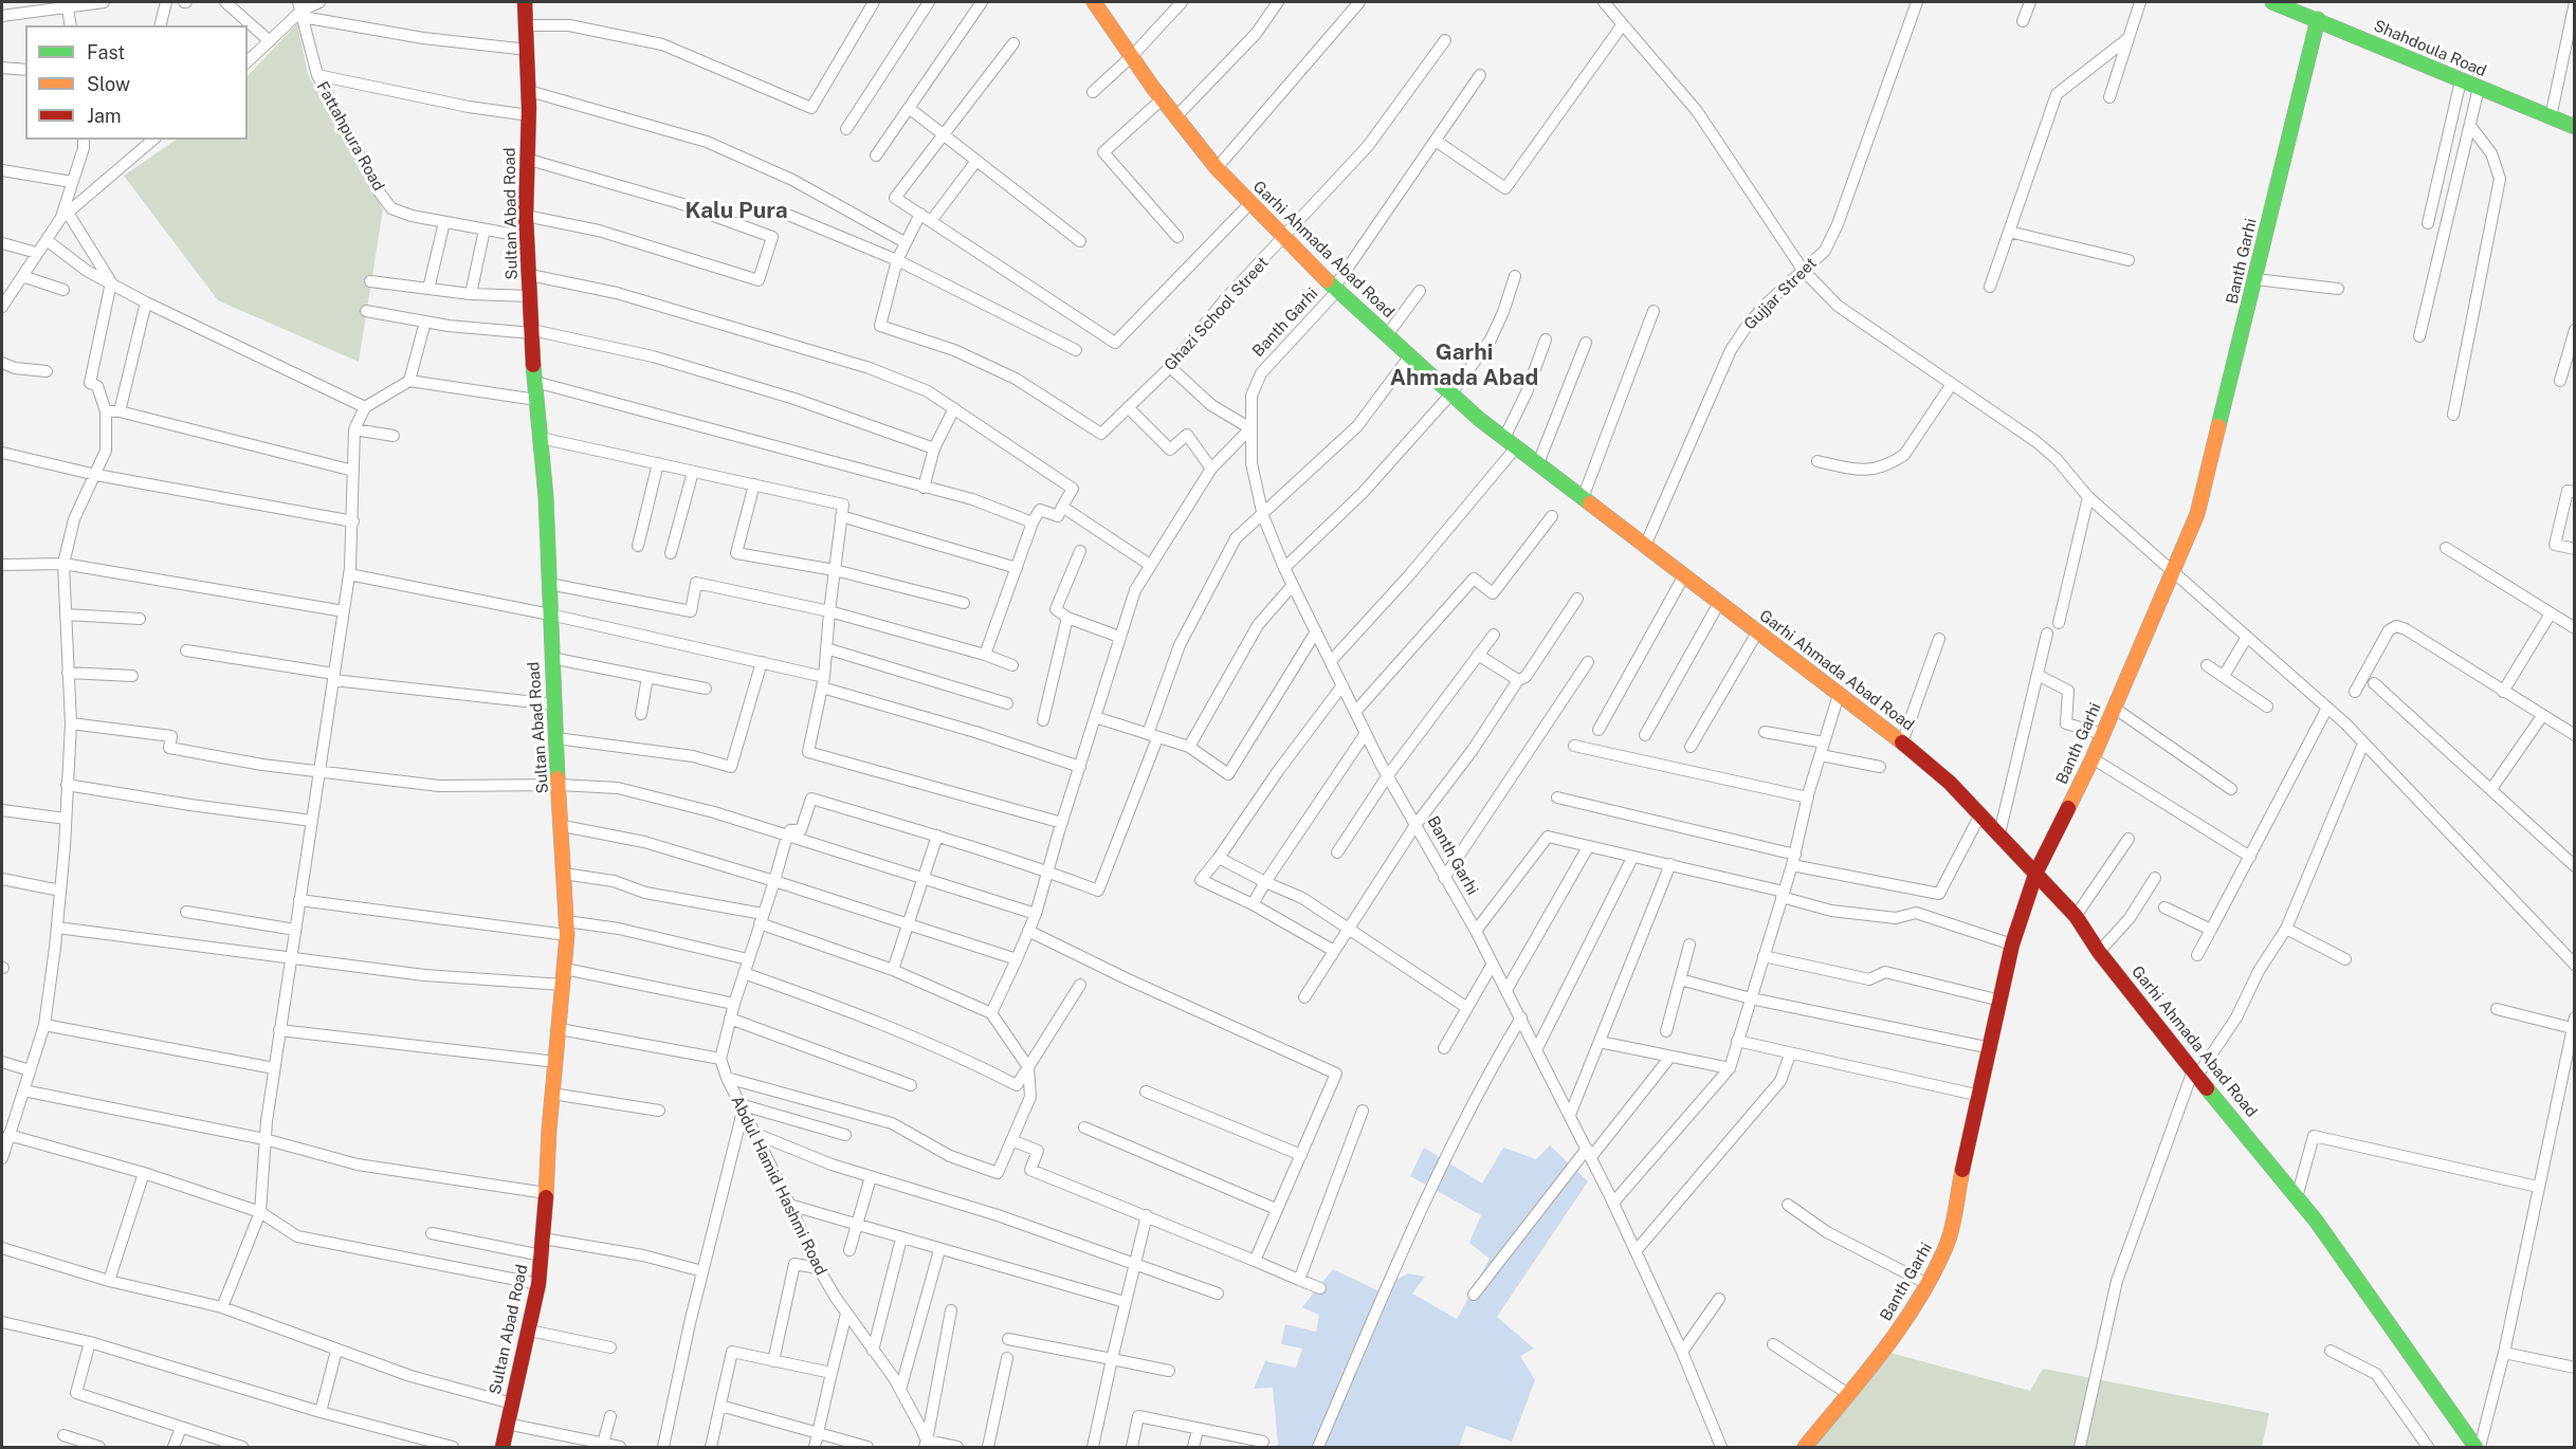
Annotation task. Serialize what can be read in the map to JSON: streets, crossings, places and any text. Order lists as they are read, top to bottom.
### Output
{
  "streets": {
    "street": [
      "Shahdoula Road",
      "Fattahpura Road",
      "Sultan Abad Road",
      "Garhi Ahmada Abad Road",
      "Banth Garhi",
      "Gujjar Street",
      "Ghazi School Street",
      "Abdul Hamid Hashmi Road"
    ]
  },
  "crossings": [
    ["Shahdoula Road", "Banth Garhi"],
    ["Fattahpura Road", "Sultan Abad Road"],
    ["Garhi Ahmada Abad Road", "Banth Garhi"],
    ["Garhi Ahmada Abad Road", "Gujjar Street"],
    ["Garhi Ahmada Abad Road", "Ghazi School Street"]
  ],
  "districts": ["Kalu Pura", "Garhi Ahmada Abad"],
  "legend": ["Fast", "Slow", "Jam"]
}
